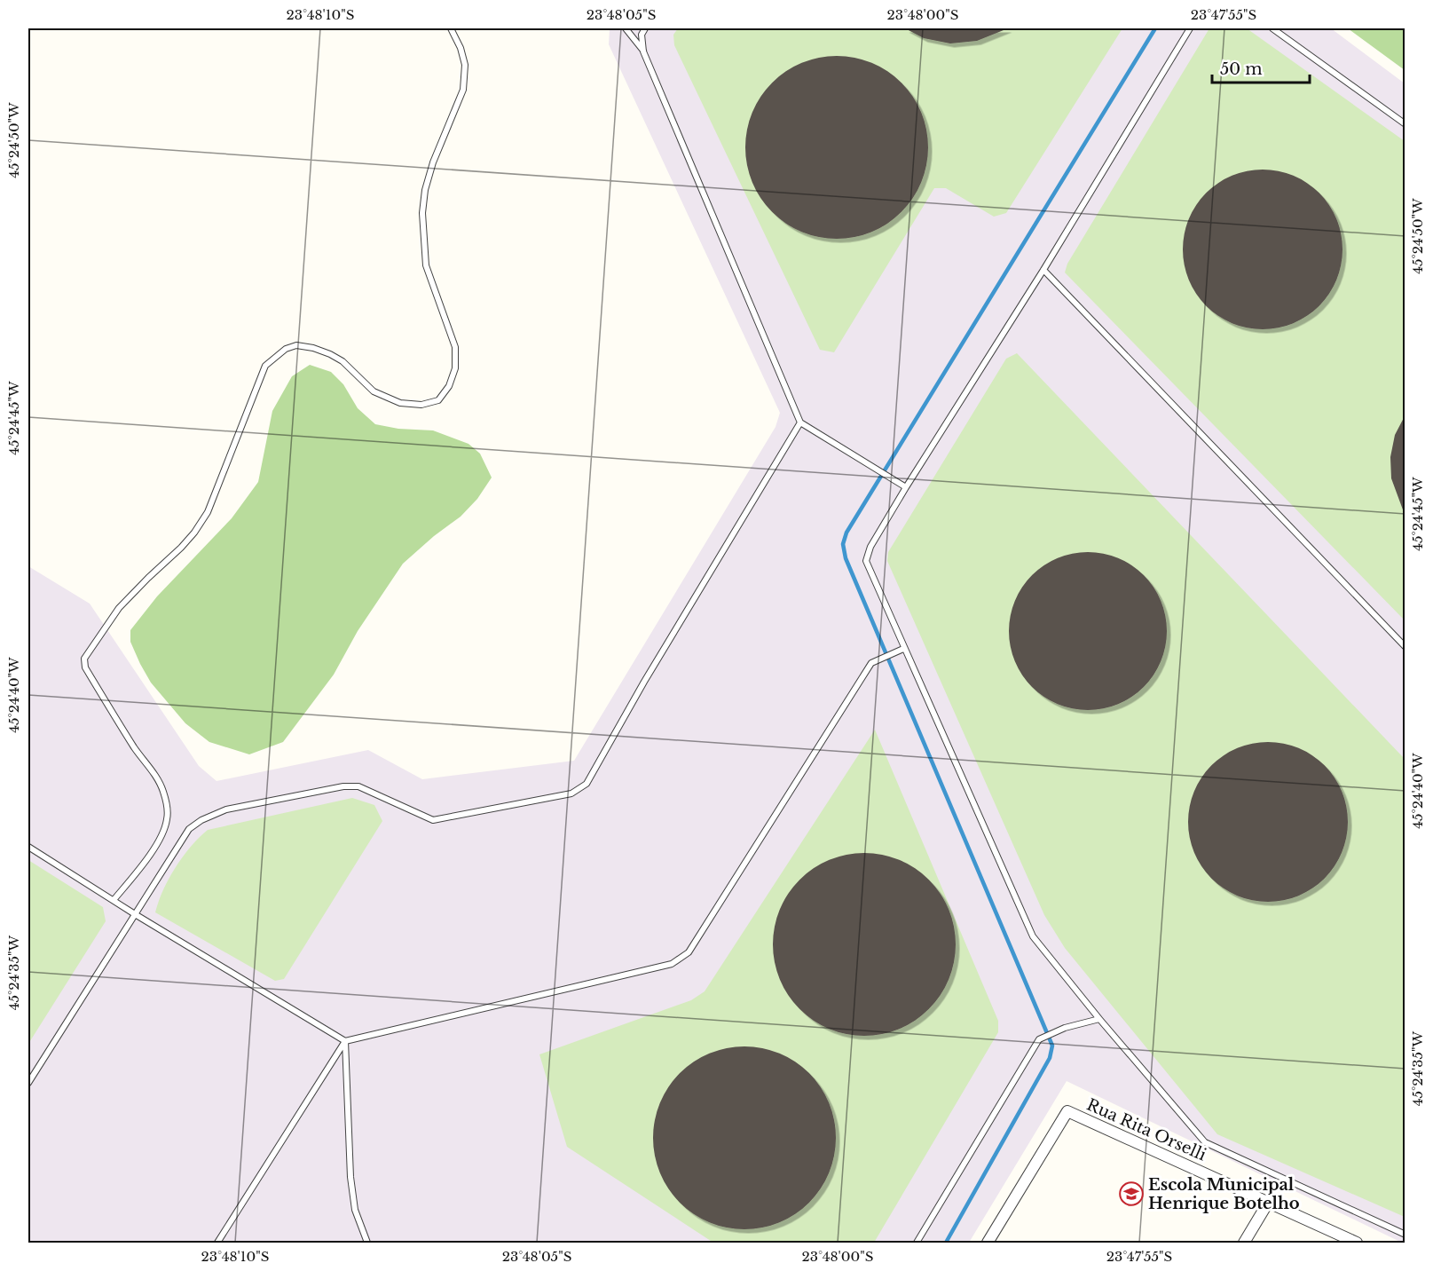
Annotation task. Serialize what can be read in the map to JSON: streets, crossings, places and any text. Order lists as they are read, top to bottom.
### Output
{
  "streets": {
    "street": ["Rua Rita Orselli"]
  },
  "places": {
    "school or university": ["Escola Municipal Henrique Botelho"]
  },
  "scale_bar": "50 m",
  "coordinates": [
    "23°48'10\"S",
    "23°48'05\"S",
    "23°48'00\"S",
    "23°47'55\"S",
    "45°24'50\"W",
    "45°24'45\"W",
    "45°24'40\"W",
    "45°24'35\"W"
  ]
}
